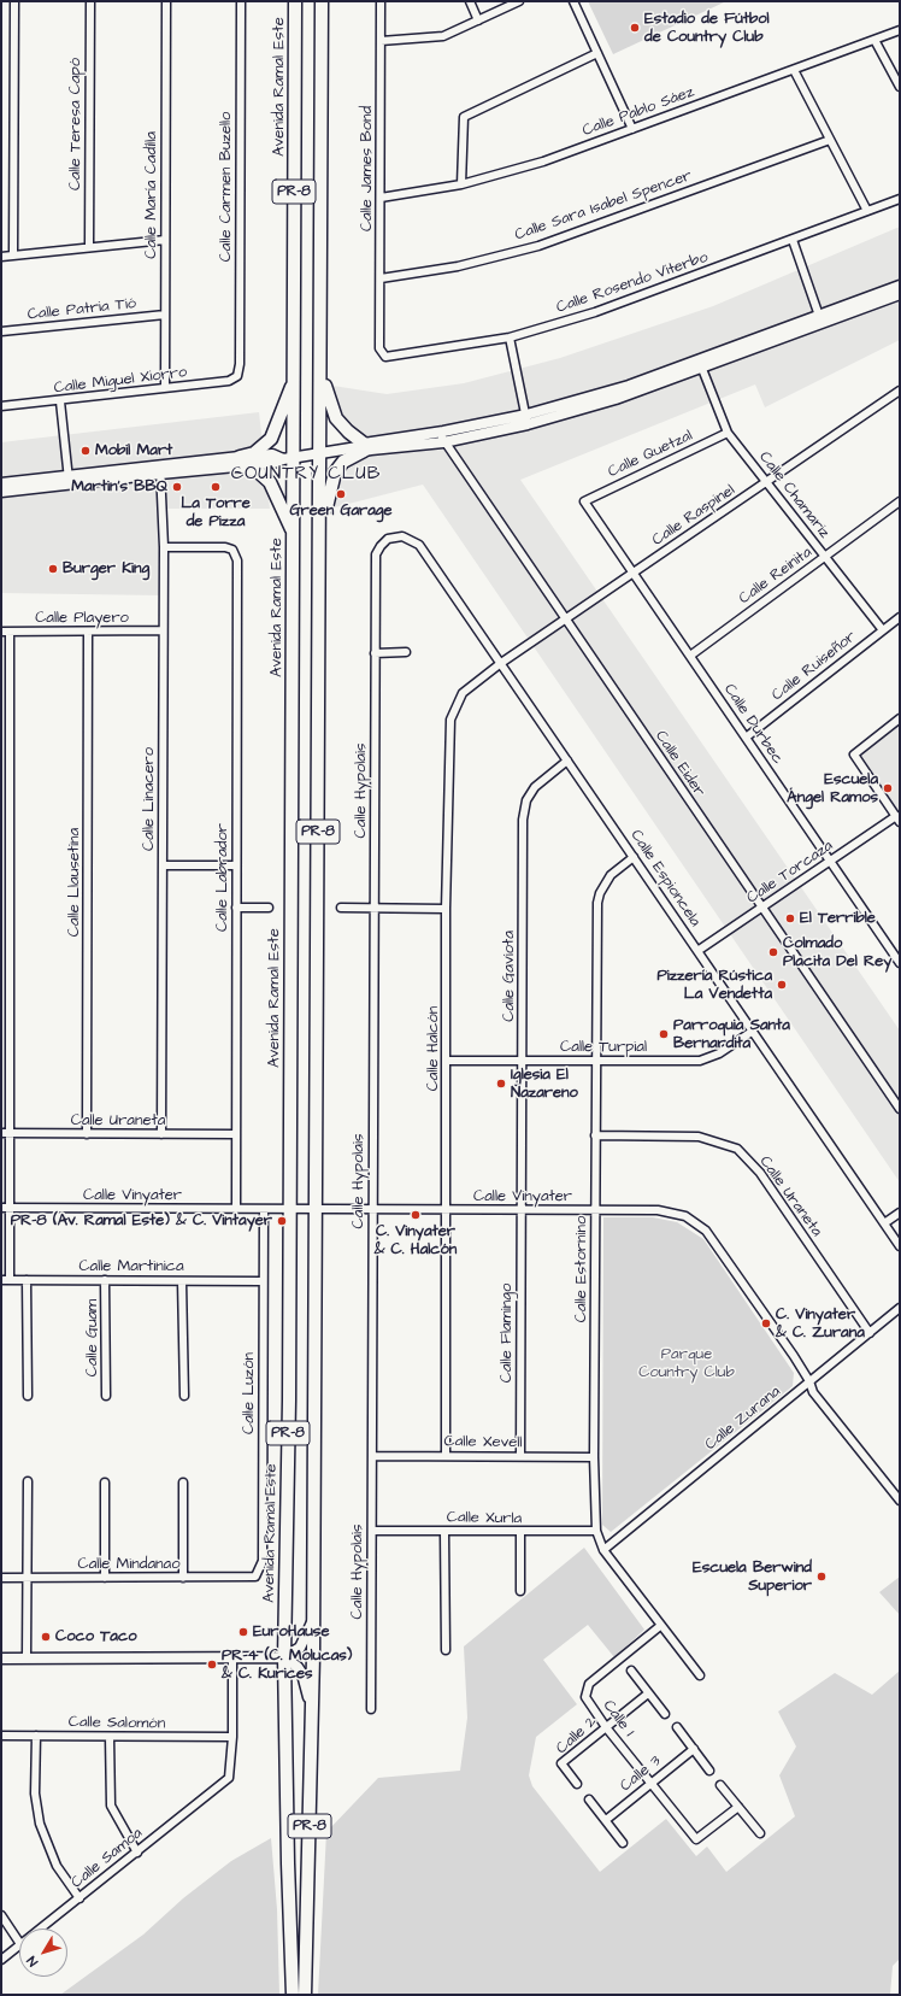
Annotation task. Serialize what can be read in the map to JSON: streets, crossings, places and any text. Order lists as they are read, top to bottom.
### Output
{
  "streets": {
    "main road": ["Avenida Ramal Este", "PR-8"],
    "street": [
      "Calle Pablo Sáez",
      "Calle Teresa Capó",
      "Calle James Bond",
      "Calle Carmen Buzello",
      "Calle María Cadilla",
      "Calle Sara Isabel Spencer",
      "Calle Rosendo Viterbo",
      "Calle Patria Tió",
      "Calle Miguel Xiorro",
      "Calle Quetzal",
      "Calle Chamariz",
      "Calle Raspinel",
      "Calle Reinita",
      "Calle Playero",
      "Calle Ruiseñor",
      "Calle Durbec",
      "Calle Eider",
      "Calle Hypolais",
      "Calle Linacero",
      "Calle Torcaza",
      "Calle Labrador",
      "Calle Espioncela",
      "Calle Llausetina",
      "Calle Gaviota",
      "Calle Turpial",
      "Calle Halcón",
      "Calle Uraneta",
      "Calle Vinyater",
      "Calle Martinica",
      "Calle Estornino",
      "Calle Flamingo",
      "Calle Guam",
      "Calle Luzón",
      "Calle Zurana",
      "Calle Xevell",
      "Calle Xurla",
      "Calle Mindanao",
      "Calle 1",
      "Calle Salomón",
      "Calle 2",
      "Calle 3",
      "Calle Samoa"
    ]
  },
  "crossings": [
    ["Avenida Ramal Este", "Calle Vinyater"],
    ["Calle Pablo Sáez", "Calle James Bond"],
    ["Calle James Bond", "Calle Sara Isabel Spencer"],
    ["Calle James Bond", "Calle Rosendo Viterbo"],
    ["Calle Carmen Buzello", "Calle Miguel Xiorro"],
    ["PR-8", "Calle Vinyater"],
    ["Calle María Cadilla", "Calle Patria Tió"],
    ["Calle María Cadilla", "Calle Miguel Xiorro"],
    ["Calle Quetzal", "Calle Chamariz"],
    ["Calle Quetzal", "Calle Durbec"],
    ["Calle Chamariz", "Calle Raspinel"],
    ["Calle Chamariz", "Calle Reinita"],
    ["Calle Chamariz", "Calle Ruiseñor"],
    ["Calle Raspinel", "Calle Durbec"],
    ["Calle Raspinel", "Calle Eider"],
    ["Calle Raspinel", "Calle Espioncela"],
    ["Calle Raspinel", "Calle Halcón"],
    ["Calle Reinita", "Calle Durbec"],
    ["Calle Playero", "Calle Linacero"],
    ["Calle Playero", "Calle Llausetina"],
    ["Calle Ruiseñor", "Calle Durbec"],
    ["Calle Durbec", "Calle Torcaza"],
    ["Calle Eider", "Calle Torcaza"],
    ["Calle Hypolais", "Calle Espioncela"],
    ["Calle Hypolais", "Calle Vinyater"],
    ["Calle Hypolais", "Calle Xevell"],
    ["Calle Hypolais", "Calle Xurla"],
    ["Calle Linacero", "Calle Labrador"],
    ["Calle Linacero", "Calle Uraneta"],
    ["Calle Torcaza", "Calle Espioncela"],
    ["Calle Labrador", "Calle Uraneta"],
    ["Calle Labrador", "Calle Vinyater"],
    ["Calle Espioncela", "Calle Gaviota"],
    ["Calle Espioncela", "Calle Turpial"],
    ["Calle Espioncela", "Calle Halcón"],
    ["Calle Espioncela", "Calle Estornino"],
    ["Calle Llausetina", "Calle Uraneta"],
    ["Calle Gaviota", "Calle Turpial"],
    ["Calle Gaviota", "Calle Vinyater"],
    ["Calle Gaviota", "Calle Flamingo"],
    ["Calle Turpial", "Calle Halcón"],
    ["Calle Turpial", "Calle Estornino"],
    ["Calle Halcón", "Calle Vinyater"],
    ["Calle Halcón", "Calle Xevell"],
    ["Calle Uraneta", "Calle Estornino"],
    ["Calle Uraneta", "Calle Zurana"],
    ["Calle Vinyater", "Calle Estornino"],
    ["Calle Vinyater", "Calle Flamingo"],
    ["Calle Vinyater", "Calle Luzón"],
    ["Calle Vinyater", "Calle Zurana"],
    ["Calle Martinica", "Calle Guam"],
    ["Calle Martinica", "Calle Luzón"],
    ["Calle Estornino", "Calle Zurana"],
    ["Calle Estornino", "Calle Xevell"],
    ["Calle Estornino", "Calle Xurla"],
    ["Calle Estornino", "Calle 1"],
    ["Calle Flamingo", "Calle Xevell"],
    ["Calle Luzón", "Calle Mindanao"],
    ["Calle 1", "Calle 2"],
    ["Calle 1", "Calle 3"],
    ["Calle Salomón", "Calle Samoa"]
  ],
  "districts": ["COUNTRY CLUB"],
  "parks": ["Parque Country Club"],
  "places": [
    "Estadio de Fútbol de Country Club",
    "Mobil Mart",
    "Martin's BBQ",
    "La Torre de Pizza",
    "Green Garage",
    "Burger King",
    "Escuela Ángel Ramos",
    "El Terrible",
    "Colmado Placita Del Rey",
    "Pizzería Rústica La Vendetta",
    "Parroquia Santa Bernardita",
    "Iglesia El Nazareno",
    "C. Vinyater & C. Halcón",
    "PR-8 (Av. Ramal Este) & C. Vintayer",
    "C. Vinyater & C. Zurana",
    "Escuela Berwind Superior",
    "EuroHause",
    "Coco Taco",
    "PR-4 (C. Molucas) & C. Kurices"
  ],
  "north": "bottom left"
}
